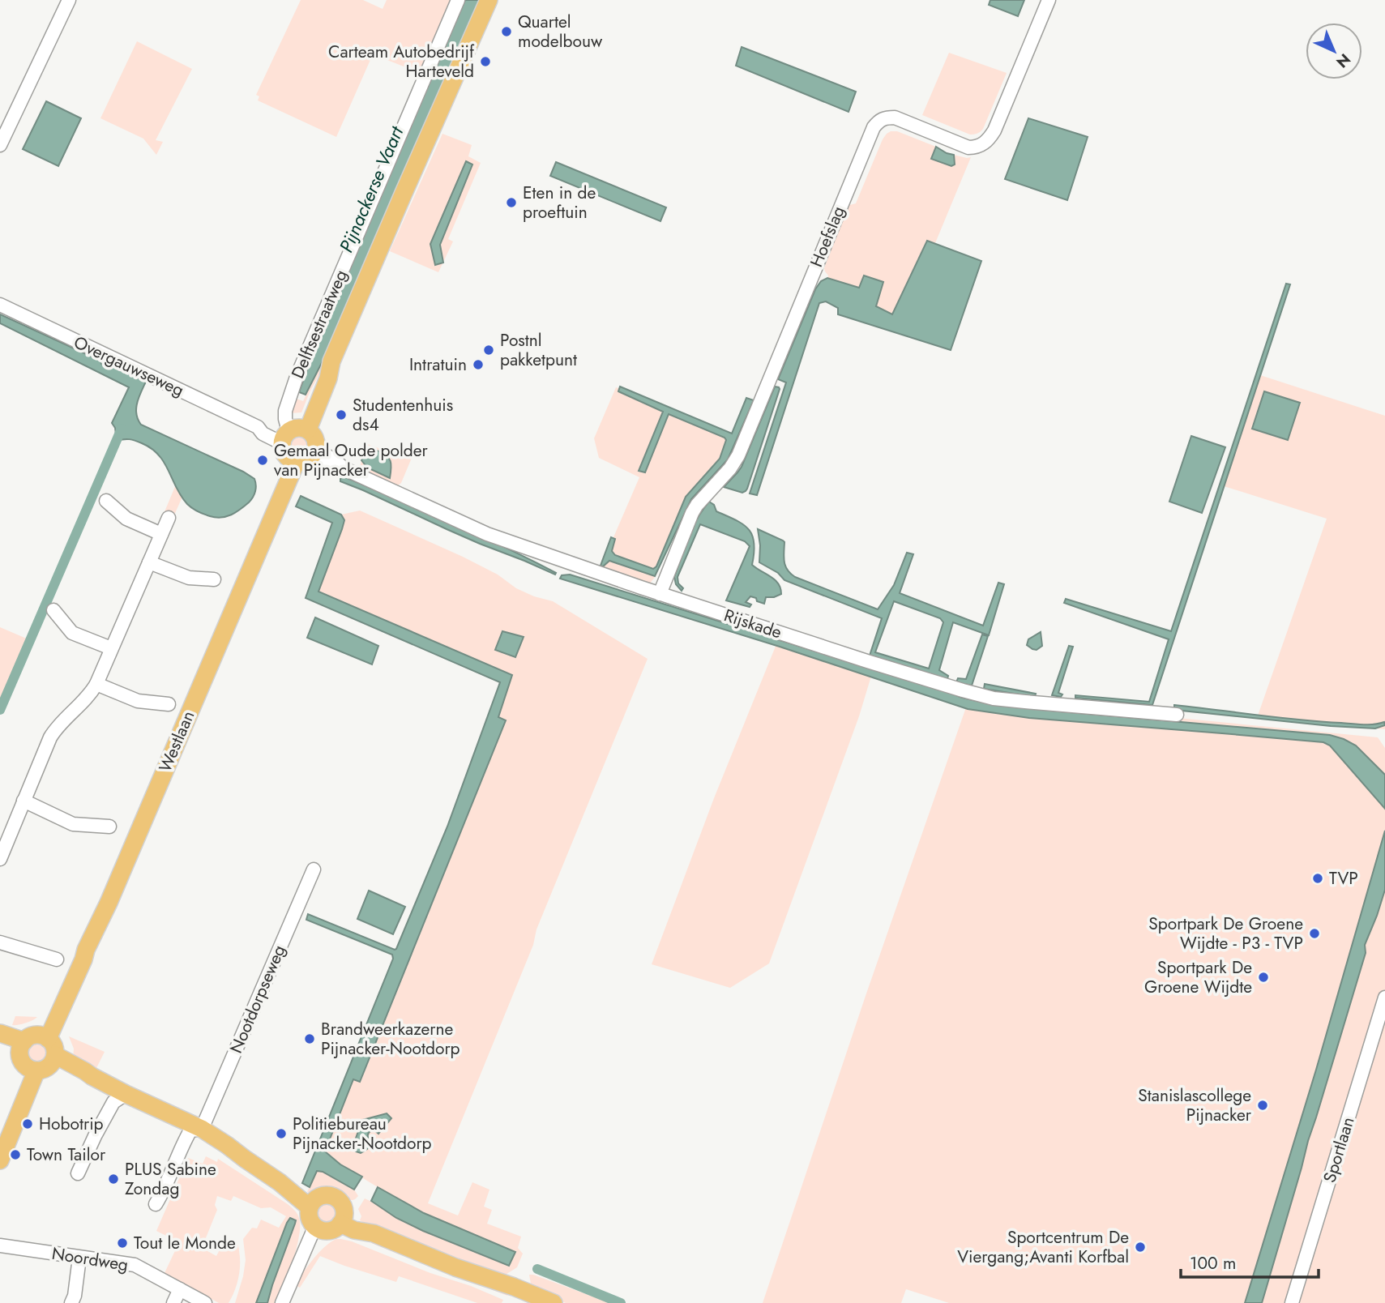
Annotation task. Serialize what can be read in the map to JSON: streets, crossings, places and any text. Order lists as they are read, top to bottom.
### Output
{
  "streets": {
    "main road": ["Delftsestraatweg", "Westlaan"],
    "street": [
      "Hoefslag",
      "Overgauwseweg",
      "Rijskade",
      "Nootdorpseweg",
      "Sportlaan",
      "Noordweg"
    ]
  },
  "crossings": [
    ["Hoefslag", "Rijskade"],
    ["Delftsestraatweg", "Overgauwseweg"],
    ["Delftsestraatweg", "Rijskade"],
    ["Delftsestraatweg", "Westlaan"],
    ["Overgauwseweg", "Rijskade"],
    ["Overgauwseweg", "Westlaan"],
    ["Rijskade", "Westlaan"]
  ],
  "water": ["Pijnackerse Vaart"],
  "places": [
    "Quartel modelbouw",
    "Carteam Autobedrijf Harteveld",
    "Eten in de proeftuin",
    "Postnl pakketpunt",
    "Intratuin",
    "Studentenhuis ds4",
    "Gemaal Oude polder van Pijnacker",
    "TVP",
    "Sportpark De Groene Wijdte - P3 - TVP",
    "Sportpark De Groene Wijdte",
    "Brandweerkazerne Pijnacker-Nootdorp",
    "Stanislascollege Pijnacker",
    "Hobotrip",
    "Politiebureau Pijnacker-Nootdorp",
    "Town Tailor",
    "PLUS Sabine Zondag",
    "Tout le Monde",
    "Sportcentrum De Viergang;Avanti Korfbal"
  ],
  "scale_bar": "100 m",
  "north": "bottom right"
}
